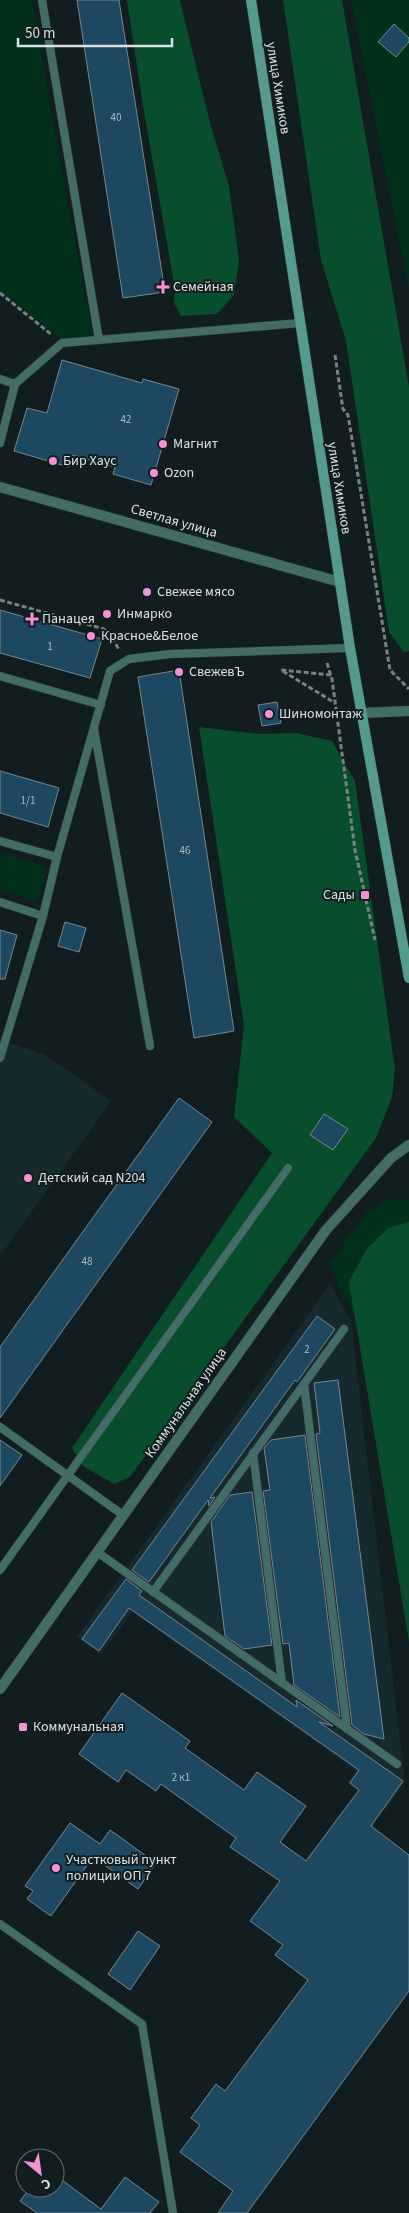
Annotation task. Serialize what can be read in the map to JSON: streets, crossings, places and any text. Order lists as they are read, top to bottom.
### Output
{
  "streets": {
    "main road": ["улица Химиков"],
    "street": ["Светлая улица", "Коммунальная улица"]
  },
  "crossings": [
    ["улица Химиков", "Светлая улица"]
  ],
  "places": {
    "health": ["Семейная", "Панацея"],
    "other": [
      "Магнит",
      "Бир Хаус",
      "Ozon",
      "Свежее мясо",
      "Инмарко",
      "Красное&Белое",
      "СвежевЪ",
      "Шиномонтаж",
      "Детский сад N204",
      "Участковый пункт полиции ОП 7"
    ],
    "transit": ["Сады", "Коммунальная"]
  },
  "house_numbers": [
    "40",
    "42",
    "1",
    "1/1",
    "46",
    "48",
    "2",
    "2 к1"
  ],
  "scale_bar": "50 m",
  "north": "bottom right"
}
